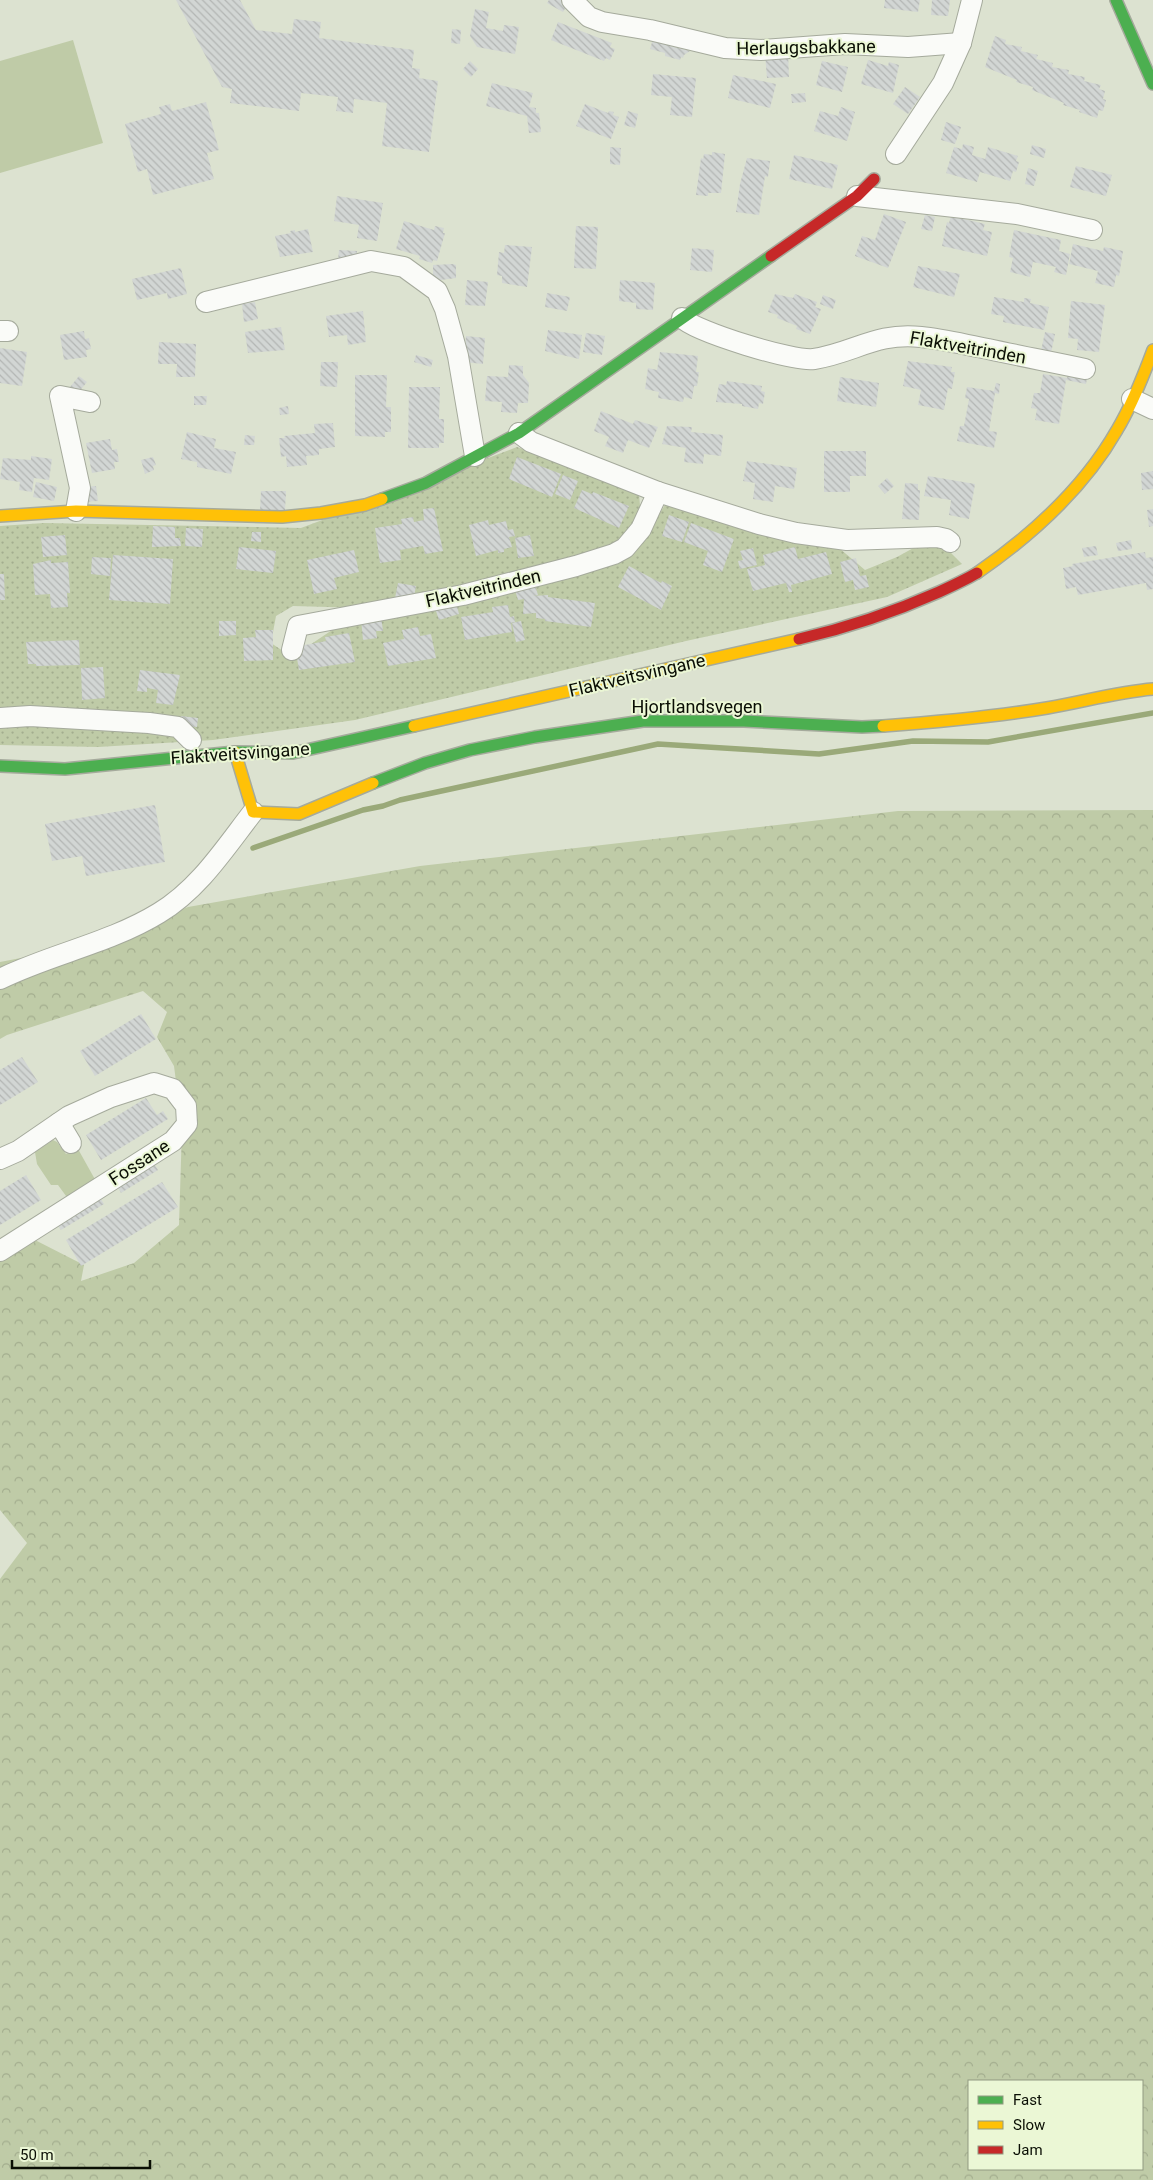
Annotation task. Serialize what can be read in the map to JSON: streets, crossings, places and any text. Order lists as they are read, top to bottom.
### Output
{
  "streets": {
    "street": [
      "Herlaugsbakkane",
      "Flaktveitrinden",
      "Flaktveitsvingane",
      "Hjortlandsvegen",
      "Fossane"
    ]
  },
  "legend": ["Fast", "Slow", "Jam"],
  "scale_bar": "50 m"
}
